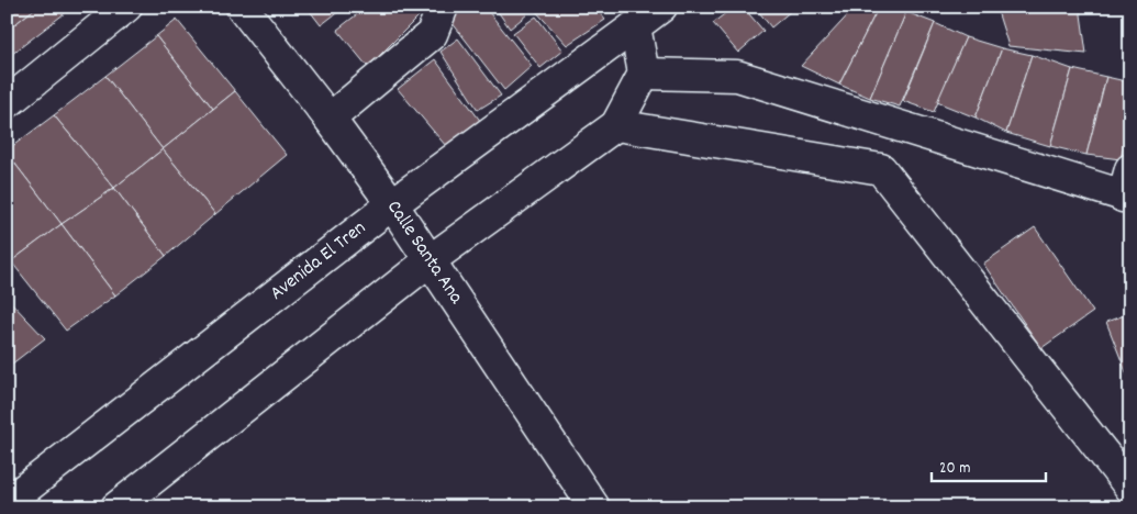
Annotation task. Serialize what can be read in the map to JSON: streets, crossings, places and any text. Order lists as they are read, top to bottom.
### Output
{
  "streets": {
    "street": ["Calle Santa Ana", "Avenida El Tren"]
  },
  "crossings": [
    ["Calle Santa Ana", "Avenida El Tren"]
  ],
  "scale_bar": "20 m"
}
